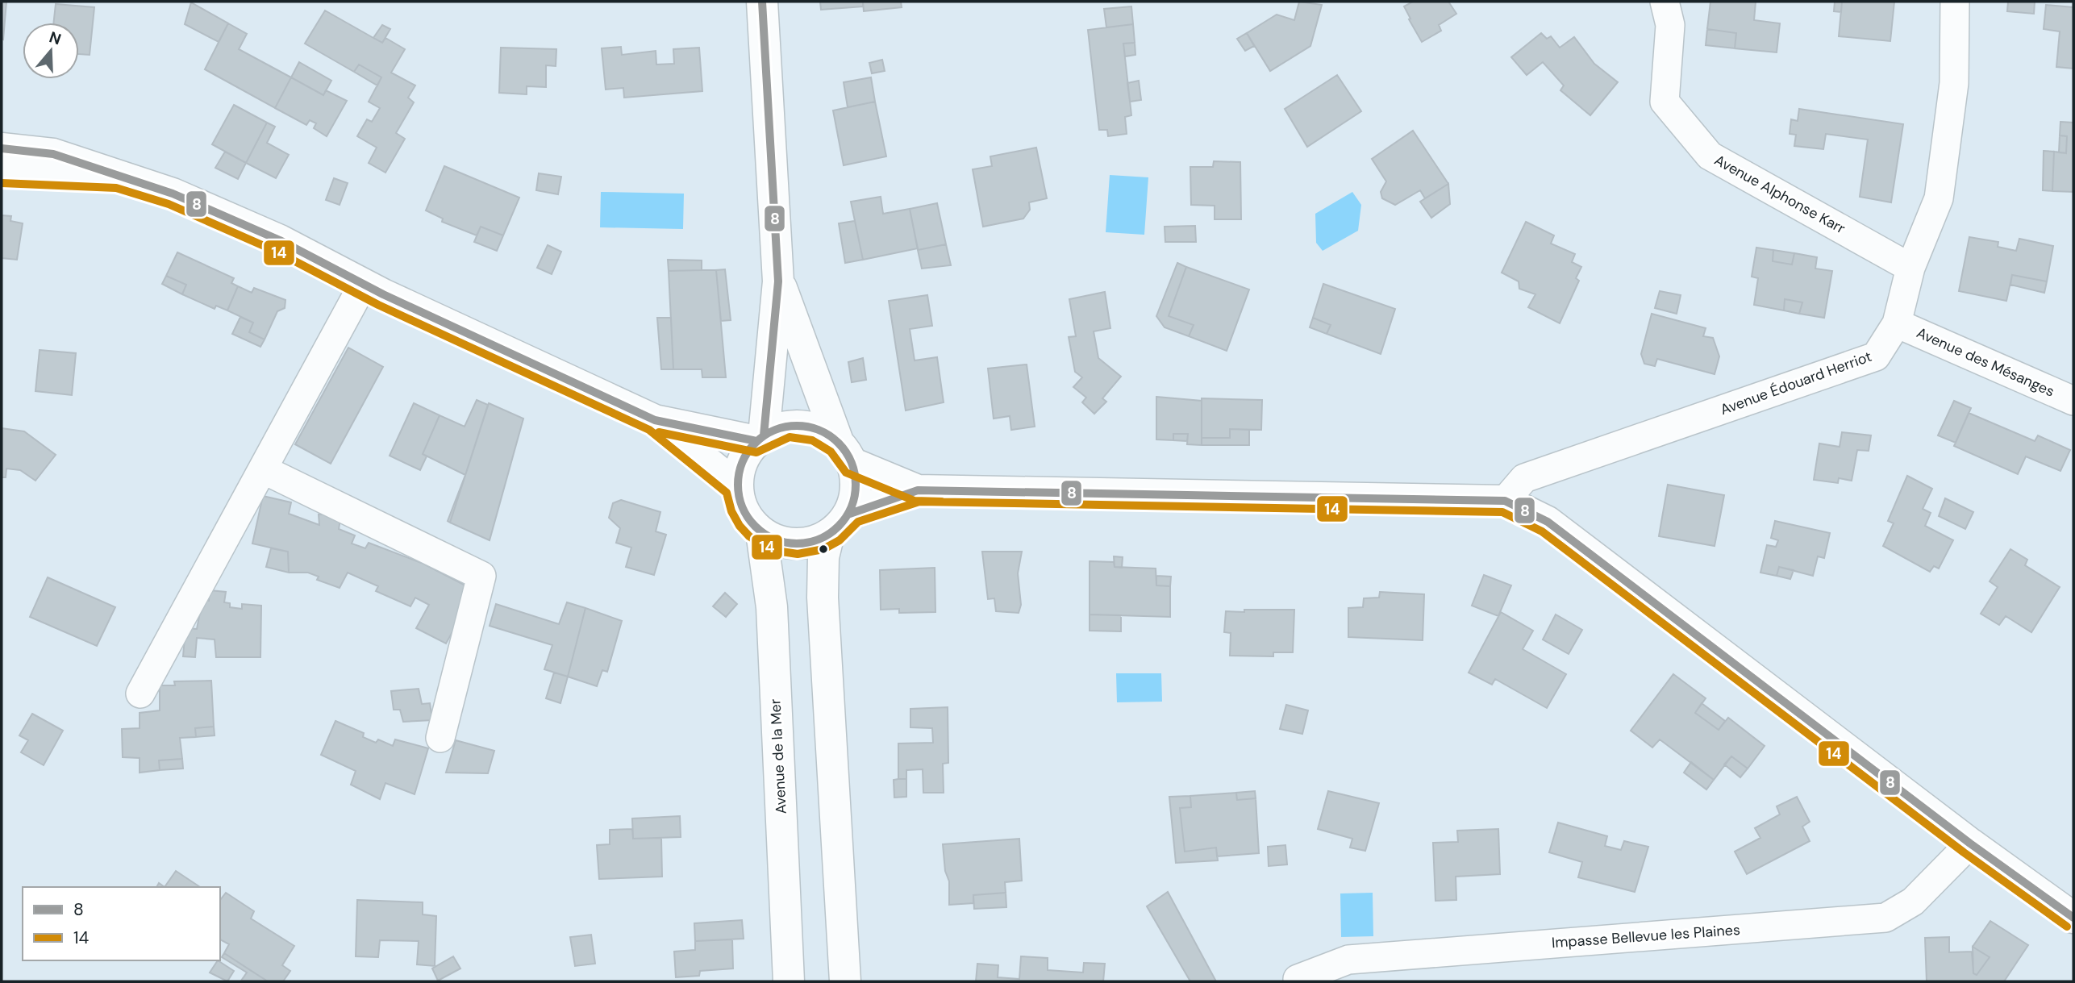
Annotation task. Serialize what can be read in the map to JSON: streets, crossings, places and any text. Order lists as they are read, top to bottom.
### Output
{
  "streets": {
    "street": [
      "Avenue Alphonse Karr",
      "Avenue des Mésanges",
      "Avenue Édouard Herriot",
      "Avenue de la Mer",
      "Impasse Bellevue les Plaines"
    ]
  },
  "crossings": [
    ["Avenue Alphonse Karr", "Avenue Édouard Herriot"],
    ["Avenue des Mésanges", "Avenue Édouard Herriot"]
  ],
  "lines": ["transit line 8", "transit line 14"],
  "legend": ["8", "14"],
  "north": "top"
}
